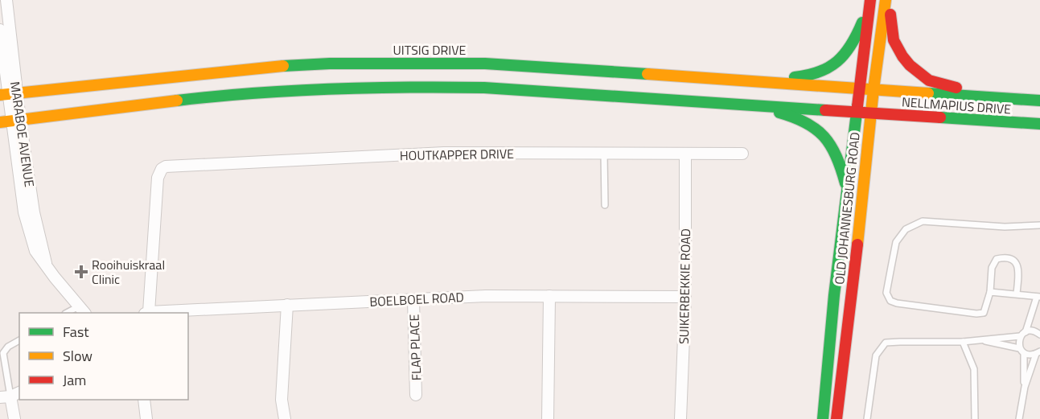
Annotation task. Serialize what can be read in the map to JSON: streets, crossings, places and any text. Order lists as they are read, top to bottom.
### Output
{
  "streets": {
    "main road": ["UITSIG DRIVE", "NELLMAPIUS DRIVE", "OLD JOHANNESBURG ROAD"],
    "street": [
      "MARABOE AVENUE",
      "HOUTKAPPER DRIVE",
      "SUIKERBEKKIE ROAD",
      "BOELBOEL ROAD",
      "FLAP PLACE"
    ]
  },
  "crossings": [
    ["UITSIG DRIVE", "NELLMAPIUS DRIVE"],
    ["UITSIG DRIVE", "MARABOE AVENUE"],
    ["UITSIG DRIVE", "OLD JOHANNESBURG ROAD"],
    ["NELLMAPIUS DRIVE", "OLD JOHANNESBURG ROAD"],
    ["HOUTKAPPER DRIVE", "SUIKERBEKKIE ROAD"],
    ["HOUTKAPPER DRIVE", "BOELBOEL ROAD"],
    ["SUIKERBEKKIE ROAD", "BOELBOEL ROAD"],
    ["BOELBOEL ROAD", "FLAP PLACE"]
  ],
  "places": {
    "health": ["Rooihuiskraal Clinic"]
  },
  "legend": ["Fast", "Slow", "Jam"]
}
